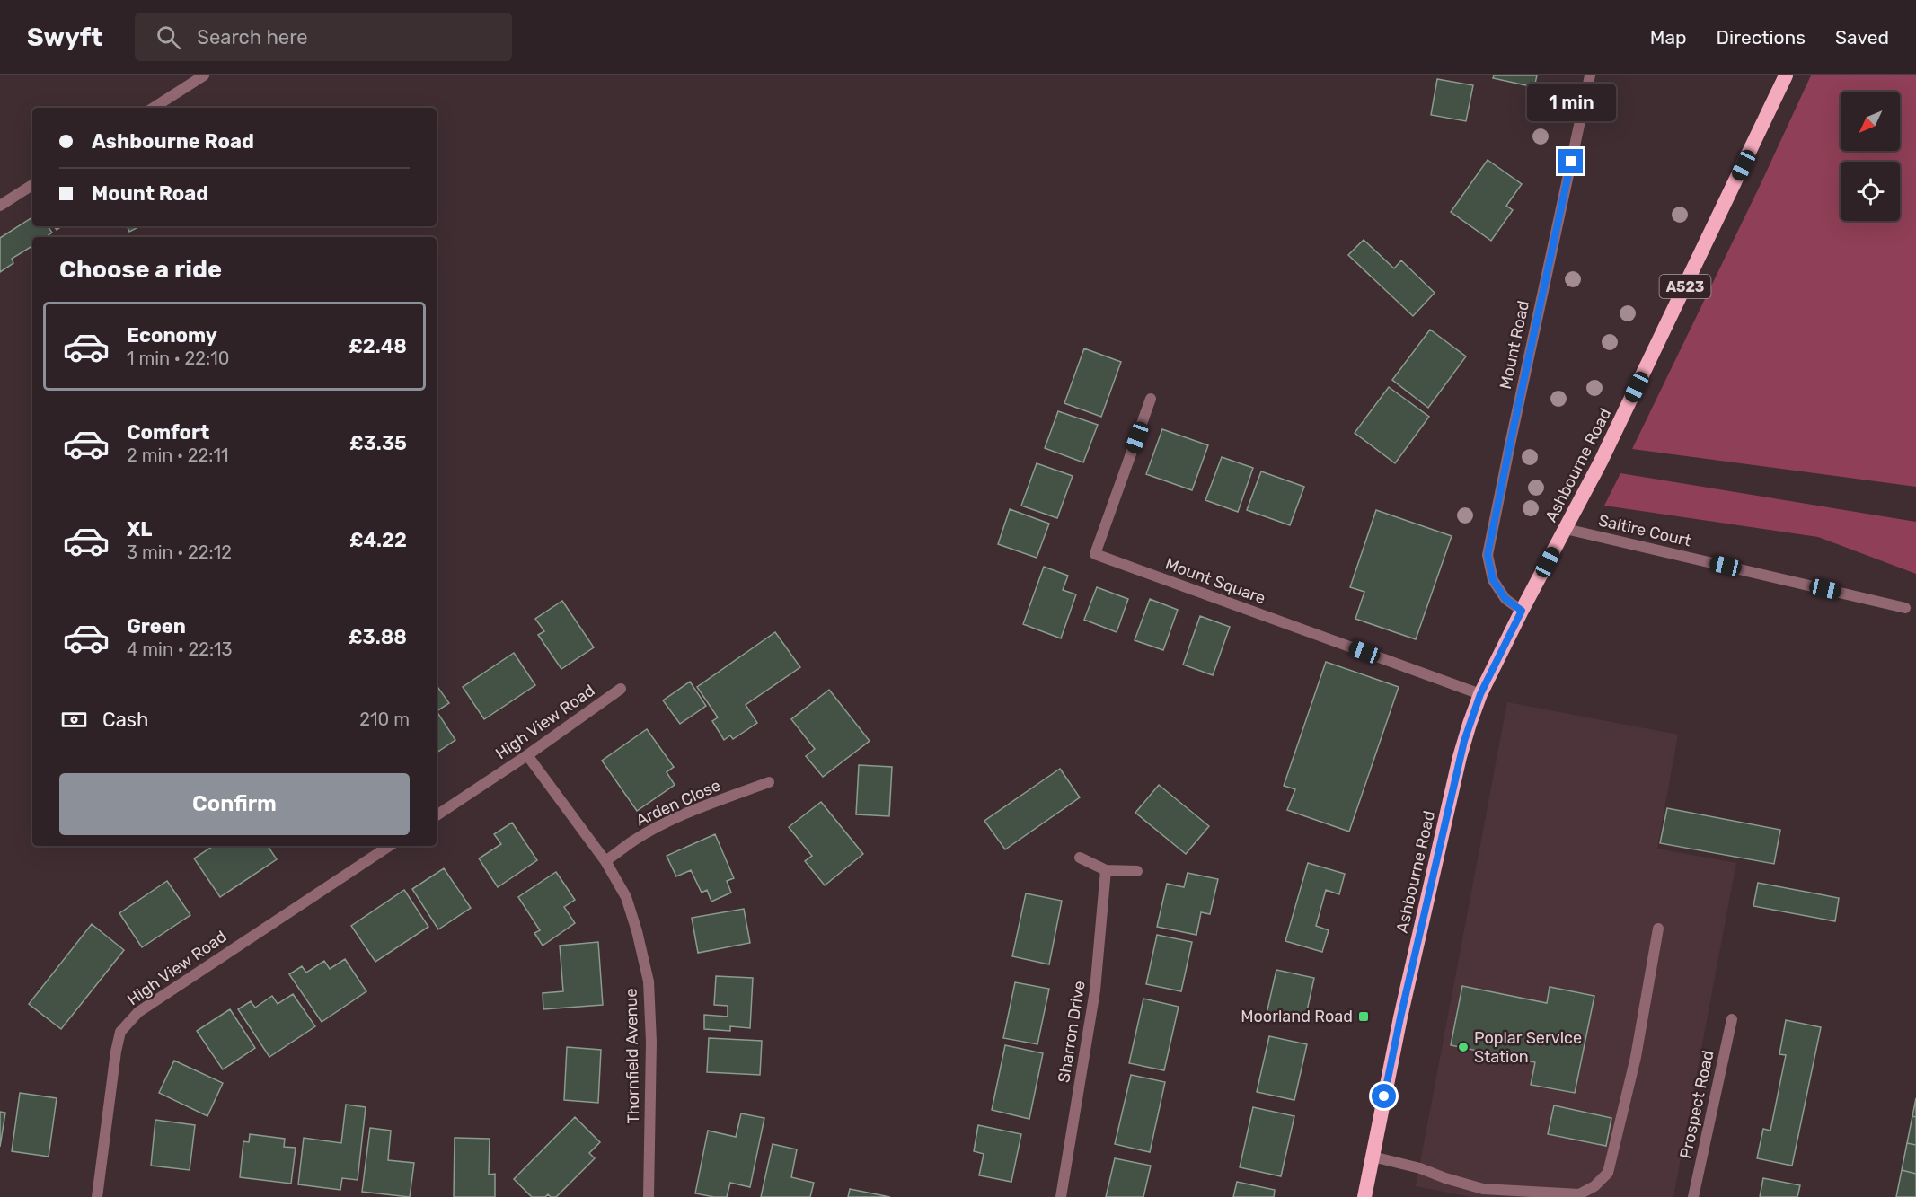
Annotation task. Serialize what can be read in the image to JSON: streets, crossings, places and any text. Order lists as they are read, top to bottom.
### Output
{
  "streets": {
    "highway": ["A523", "Ashbourne Road"],
    "street": [
      "Mount Road",
      "Saltire Court",
      "Mount Square",
      "High View Road",
      "Arden Close",
      "Sharron Drive",
      "Thornfield Avenue",
      "Prospect Road"
    ]
  },
  "crossings": [
    ["Mount Road", "Ashbourne Road"],
    ["Ashbourne Road", "Saltire Court"],
    ["Ashbourne Road", "Mount Square"],
    ["High View Road", "Thornfield Avenue"],
    ["Arden Close", "Thornfield Avenue"]
  ],
  "places": {
    "transit": ["Moorland Road"],
    "other": ["Poplar Service Station"]
  },
  "north": "bottom left",
  "page": {
    "header": "Swyft",
    "search": "Search here",
    "nav": ["Map", "Directions", "Saved"],
    "bubble": "1 min",
    "banner": ["Ashbourne Road", "Mount Road"],
    "heading": "Choose a ride",
    "list": [
      {
        "name": "Economy",
        "note": "1 min · 22:10",
        "value": "£2.48"
      },
      {
        "name": "Comfort",
        "note": "2 min · 22:11",
        "value": "£3.35"
      },
      {
        "name": "XL",
        "note": "3 min · 22:12",
        "value": "£4.22"
      },
      {
        "name": "Green",
        "note": "4 min · 22:13",
        "value": "£3.88"
      }
    ],
    "pay": ["Cash", "210 m"],
    "buttons": "Confirm"
  }
}
